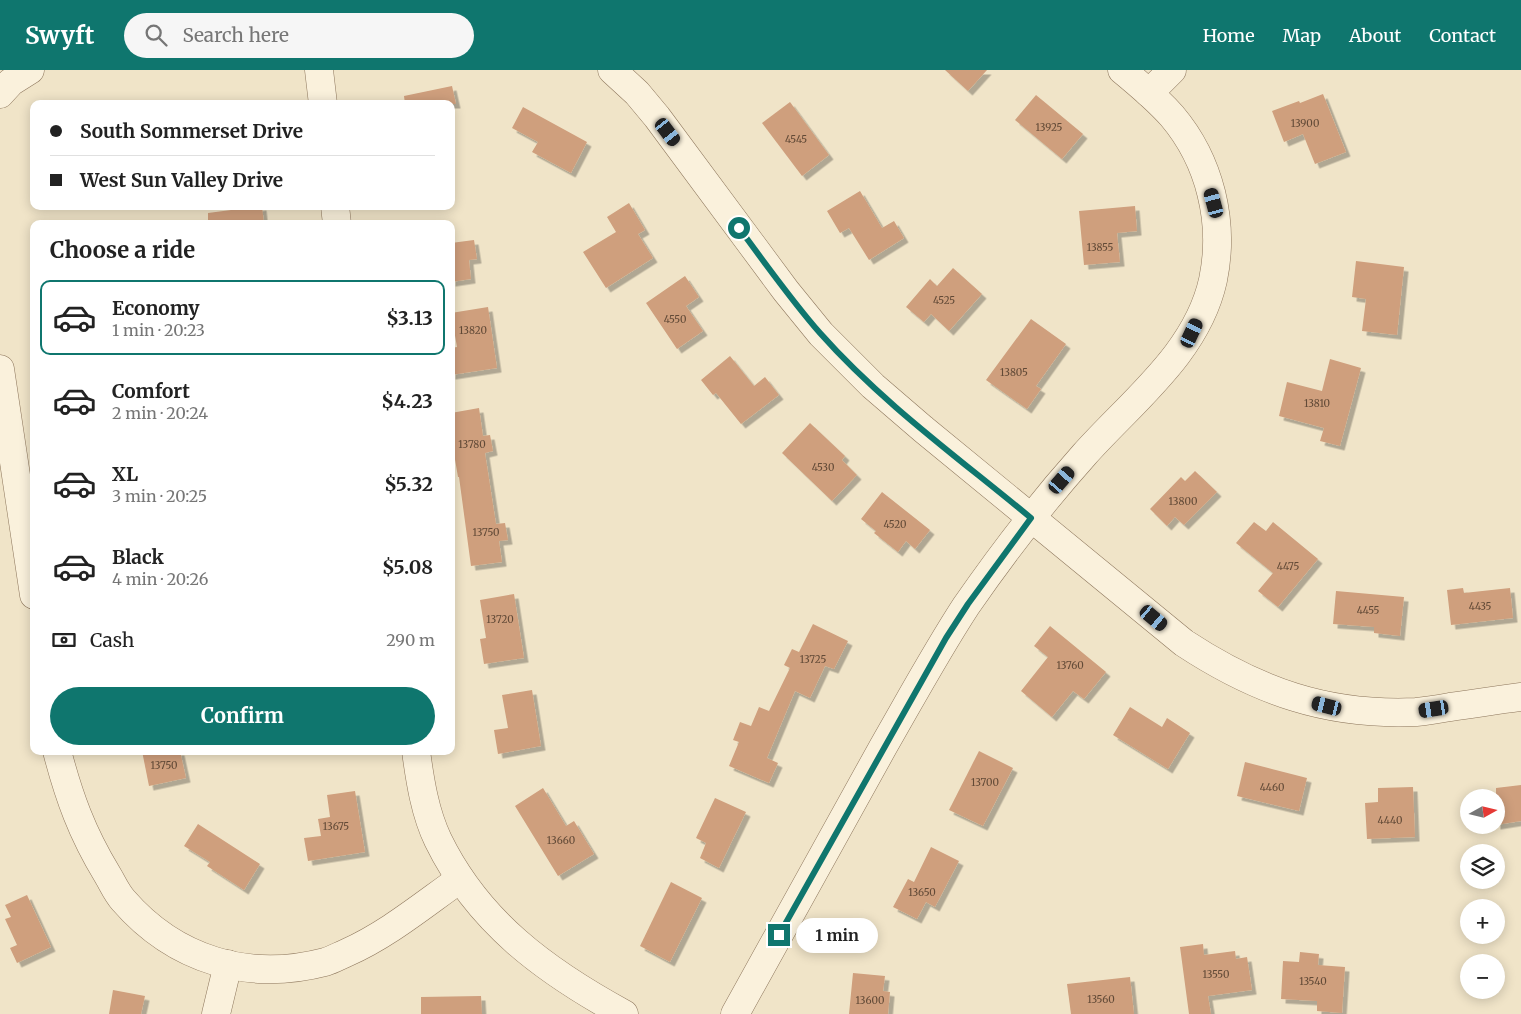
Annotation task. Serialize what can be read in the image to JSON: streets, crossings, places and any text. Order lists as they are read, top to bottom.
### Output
{
  "house_numbers": [
    "13900",
    "13925",
    "4545",
    "13855",
    "4525",
    "4550",
    "13820",
    "13805",
    "13810",
    "13780",
    "4530",
    "13800",
    "4520",
    "13750",
    "4475",
    "4435",
    "4455",
    "13720",
    "13725",
    "13760",
    "13750",
    "13700",
    "4460",
    "4440",
    "13675",
    "13660",
    "13650",
    "13550",
    "13540",
    "13560",
    "13600"
  ],
  "north": "right",
  "page": {
    "header": "Swyft",
    "search": "Search here",
    "nav": [
      "Home",
      "Map",
      "About",
      "Contact"
    ],
    "banner": ["South Sommerset Drive", "West Sun Valley Drive"],
    "heading": "Choose a ride",
    "list": [
      {
        "name": "Economy",
        "note": "1 min · 20:23",
        "value": "$3.13"
      },
      {
        "name": "Comfort",
        "note": "2 min · 20:24",
        "value": "$4.23"
      },
      {
        "name": "XL",
        "note": "3 min · 20:25",
        "value": "$5.32"
      },
      {
        "name": "Black",
        "note": "4 min · 20:26",
        "value": "$5.08"
      }
    ],
    "pay": ["Cash", "290 m"],
    "buttons": "Confirm",
    "map_buttons": ["+", "−"],
    "bubble": "1 min"
  }
}
